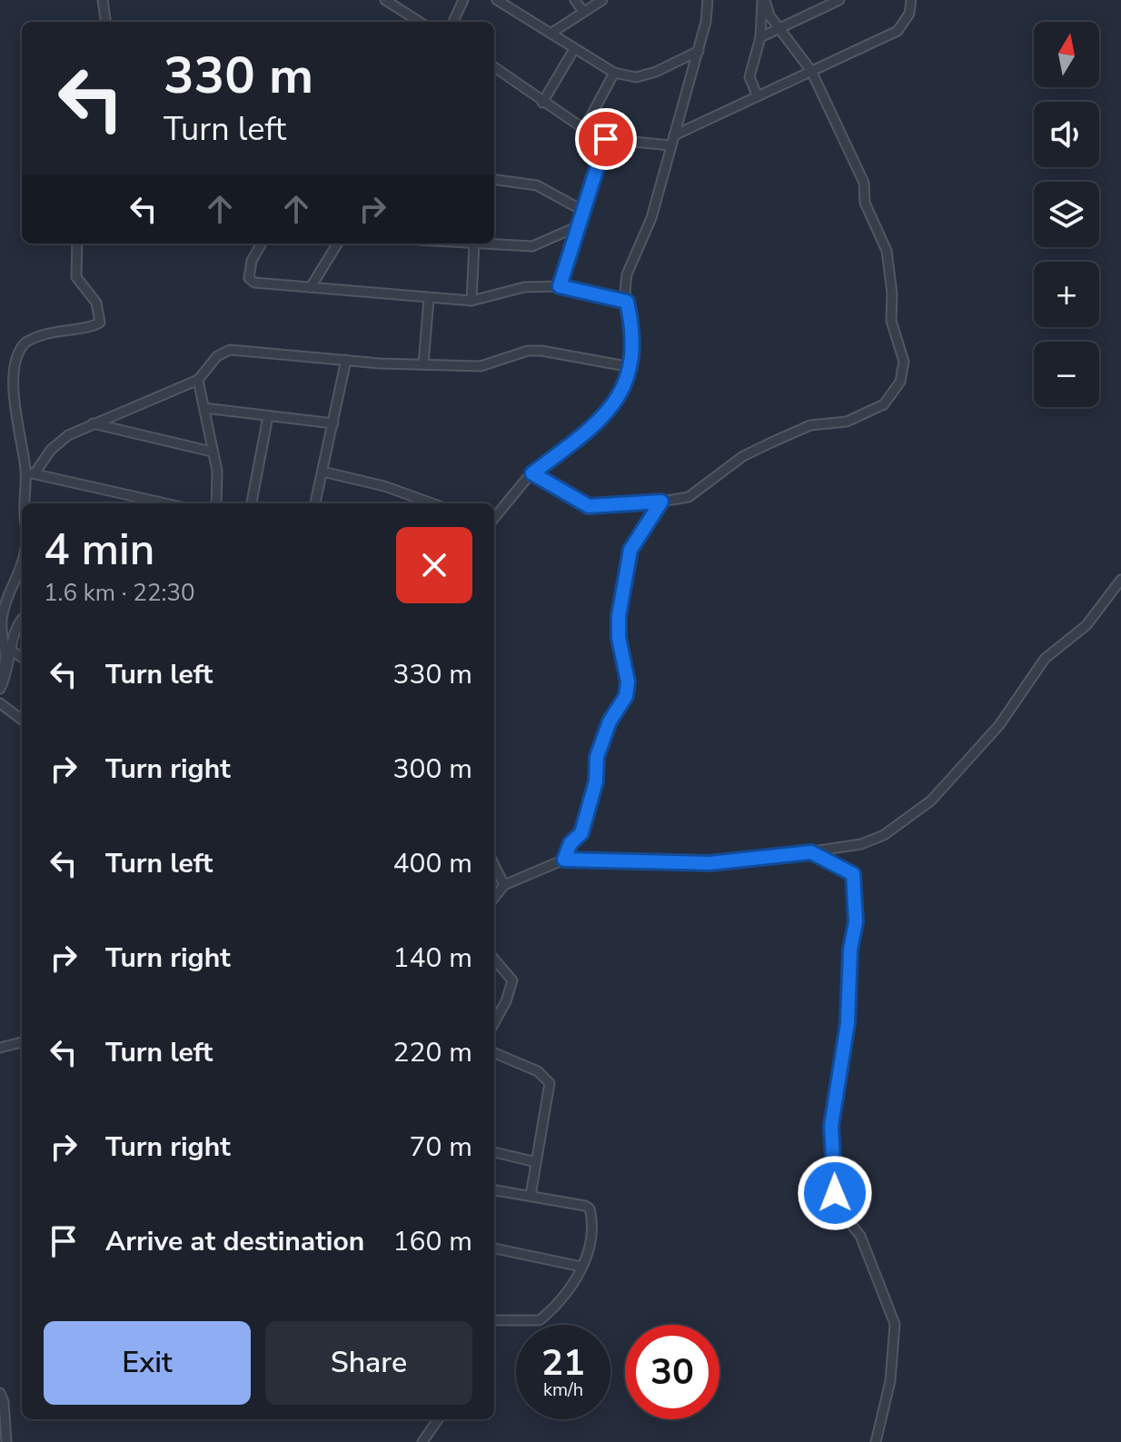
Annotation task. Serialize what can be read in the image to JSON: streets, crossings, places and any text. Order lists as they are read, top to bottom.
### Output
{
  "north": "top",
  "page": {
    "map_buttons": ["+", "−"],
    "turn": ["330 m", "Turn left"],
    "heading": ["4 min", "1.6 km · 22:30"],
    "list": [
      {
        "name": "Turn left",
        "value": "330 m"
      },
      {
        "name": "Turn right",
        "value": "300 m"
      },
      {
        "name": "Turn left",
        "value": "400 m"
      },
      {
        "name": "Turn right",
        "value": "140 m"
      },
      {
        "name": "Turn left",
        "value": "220 m"
      },
      {
        "name": "Turn right",
        "value": "70 m"
      },
      {
        "name": "Arrive at destination",
        "value": "160 m"
      }
    ],
    "buttons": ["Exit", "Share"],
    "speed": "21 km/h",
    "limit": "30"
  }
}
